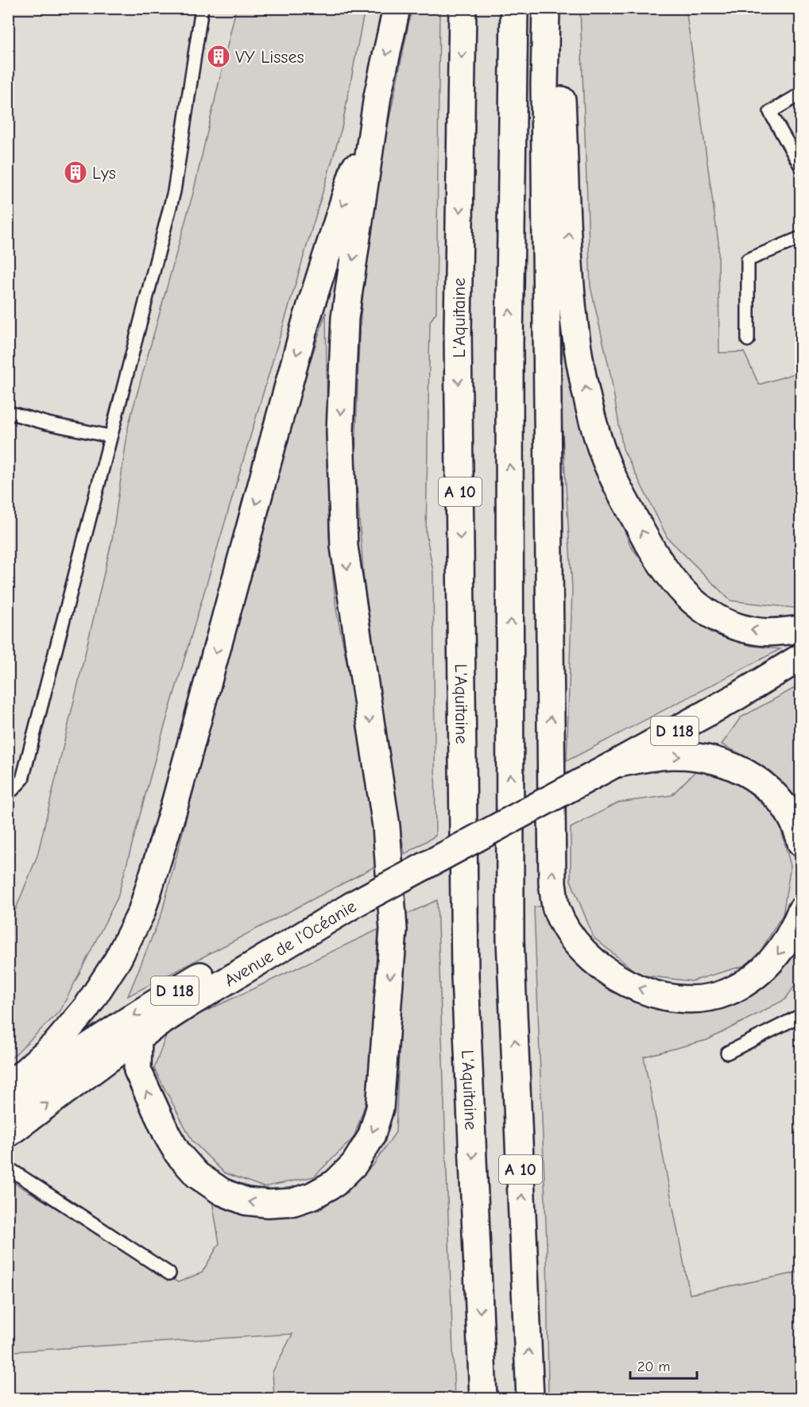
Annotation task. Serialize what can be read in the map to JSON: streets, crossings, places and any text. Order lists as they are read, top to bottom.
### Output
{
  "streets": {
    "main road": [
      "L'Aquitaine",
      "A 10",
      "D 118",
      "Avenue de l'Océanie"
    ]
  },
  "crossings": [
    ["D 118", "Avenue de l'Océanie"]
  ],
  "places": {
    "building": ["VY Lisses", "Lys"]
  },
  "scale_bar": "20 m"
}
